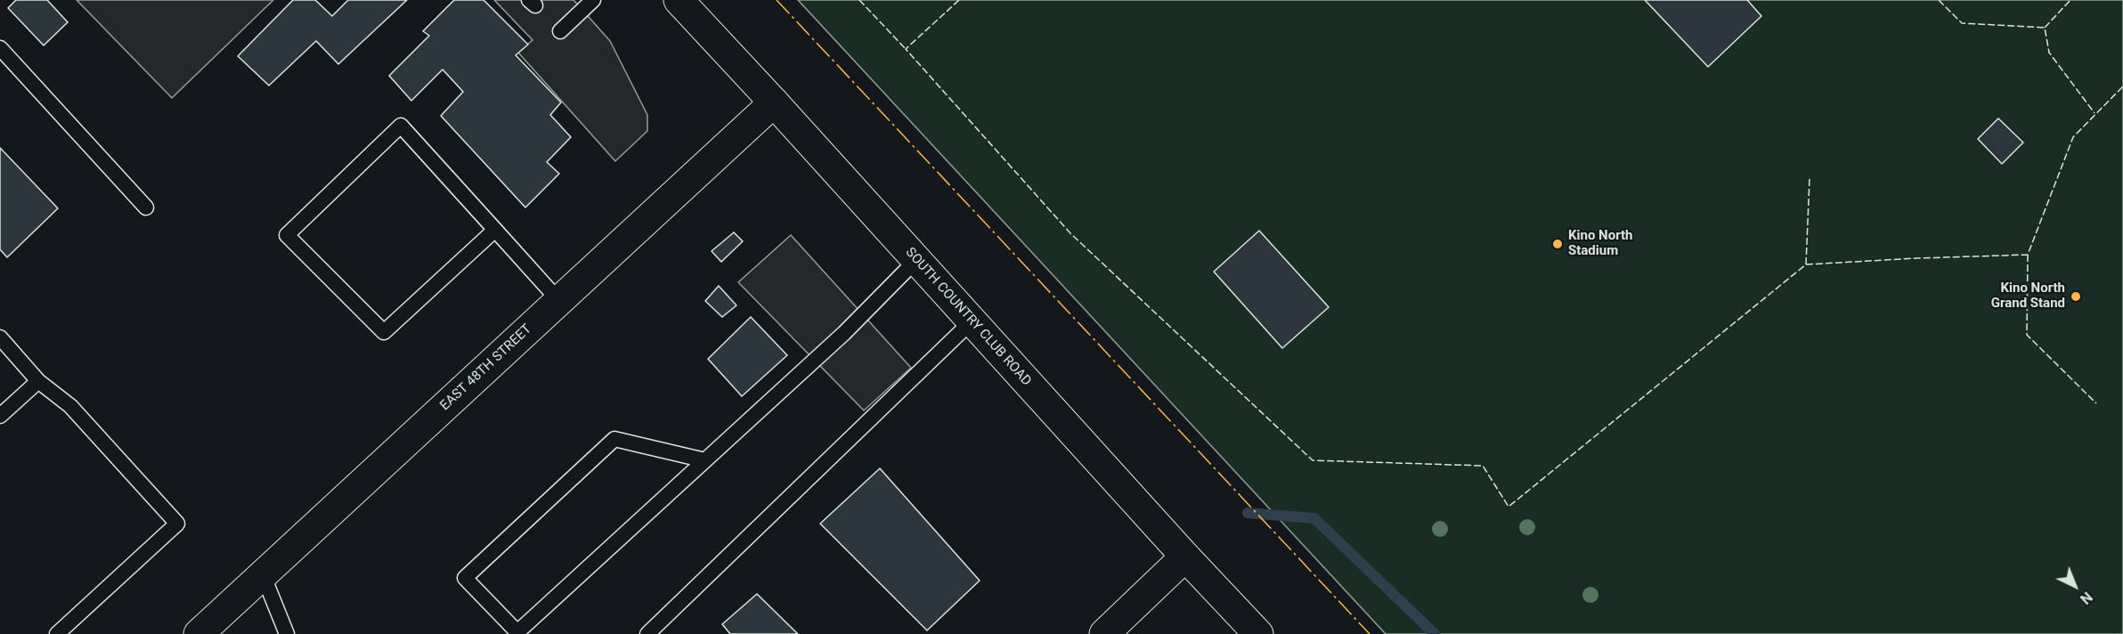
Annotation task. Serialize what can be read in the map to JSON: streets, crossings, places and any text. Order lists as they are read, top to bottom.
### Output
{
  "streets": {
    "street": ["SOUTH COUNTRY CLUB ROAD", "EAST 48TH STREET"]
  },
  "crossings": [
    ["SOUTH COUNTRY CLUB ROAD", "EAST 48TH STREET"]
  ],
  "places": ["Kino North Stadium", "Kino North Grand Stand"],
  "north": "bottom right"
}
